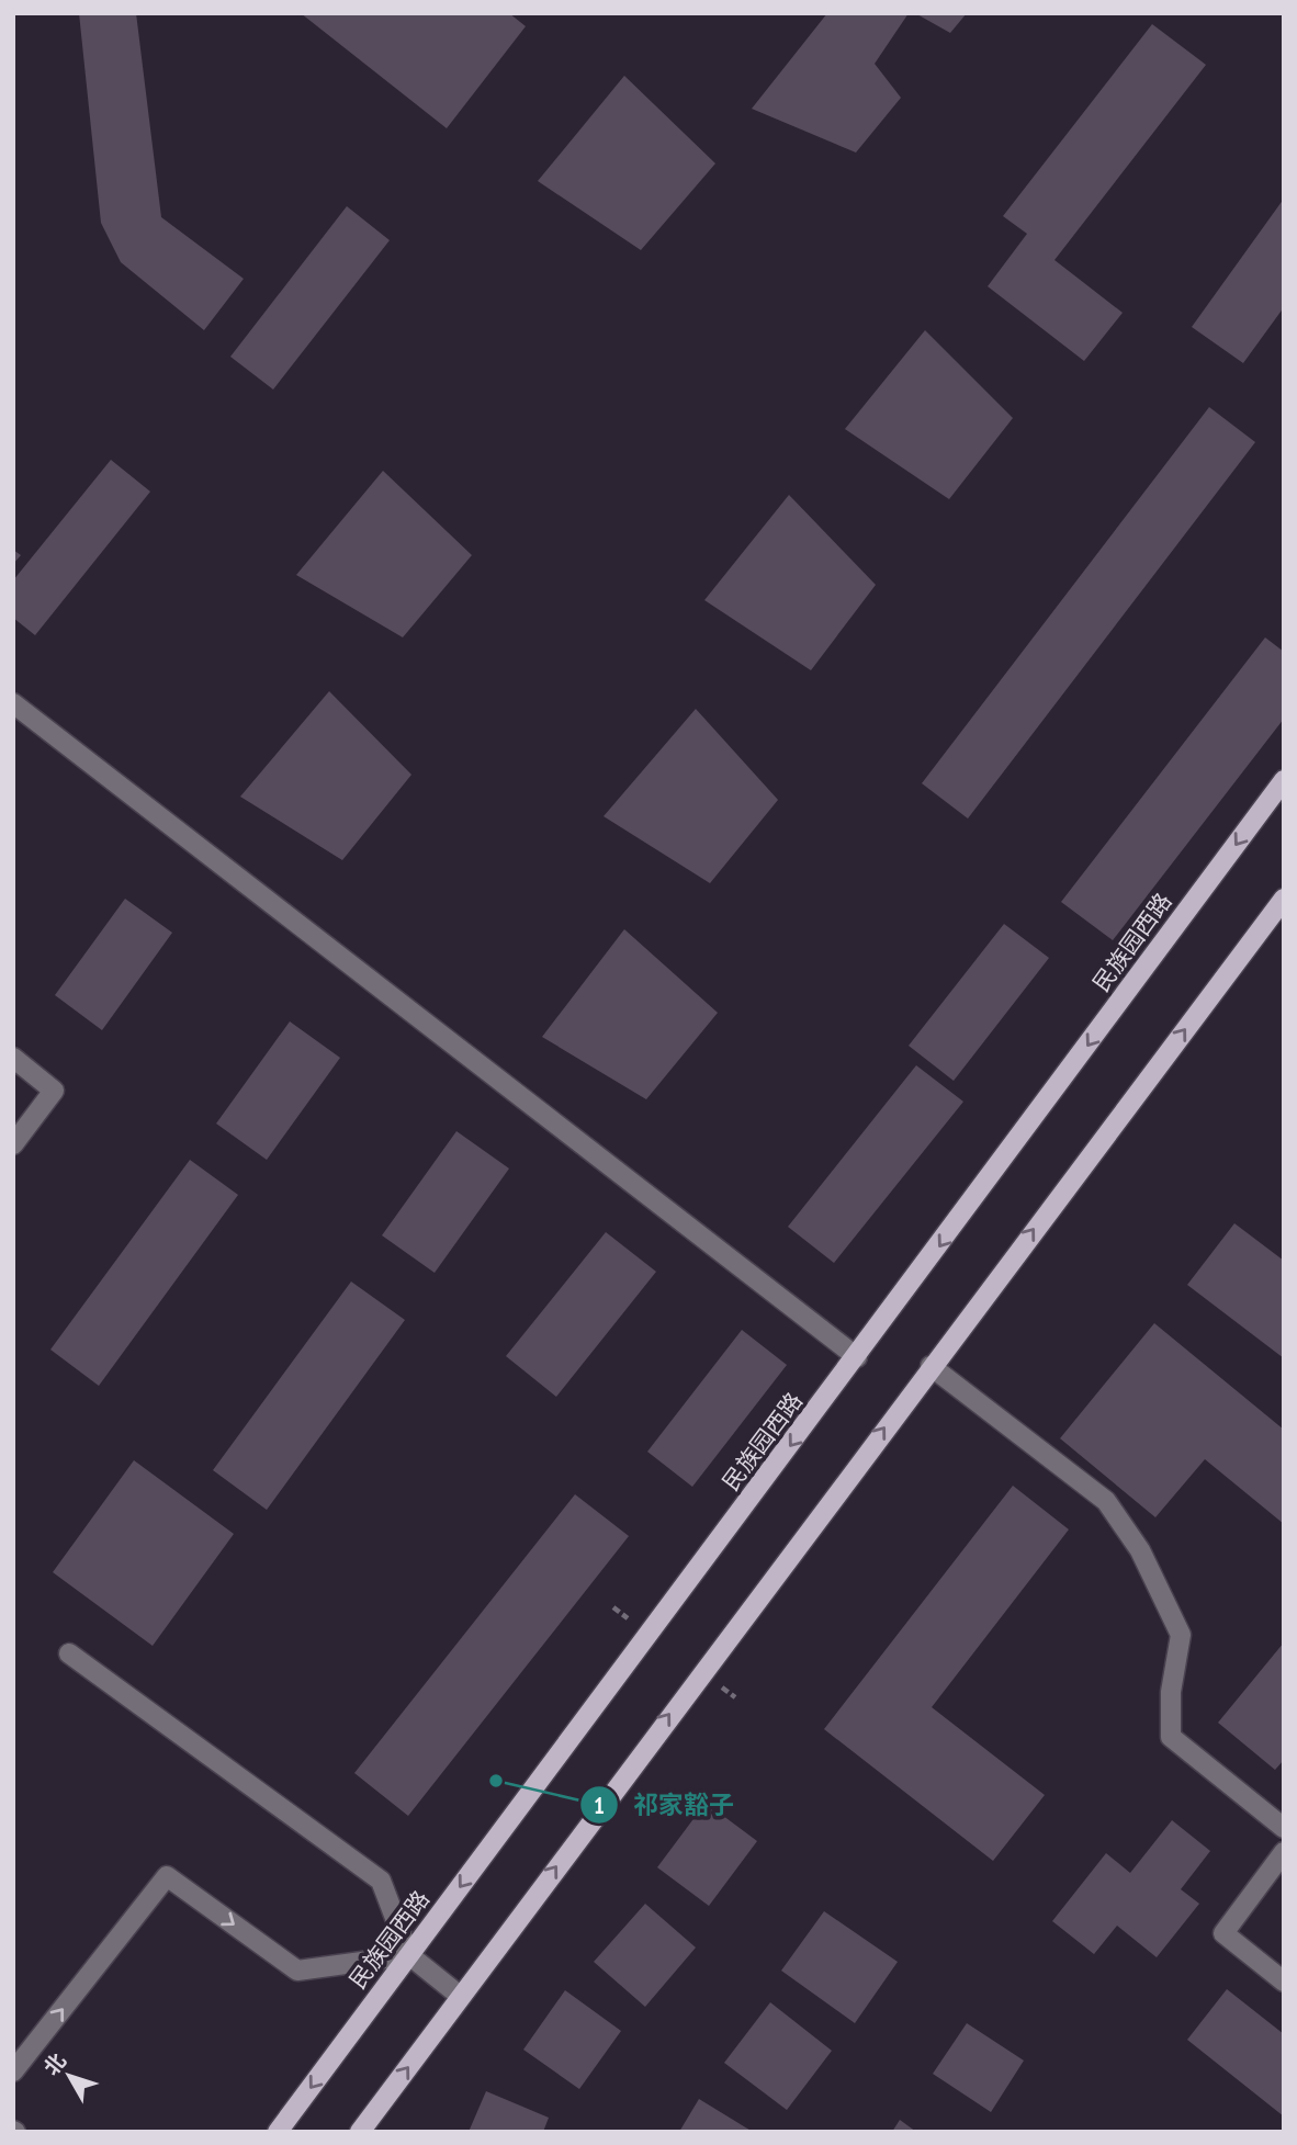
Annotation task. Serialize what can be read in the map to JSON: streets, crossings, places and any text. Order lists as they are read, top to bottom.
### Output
{
  "streets": {
    "main road": ["民族园西路"]
  },
  "places": ["祁家豁子"],
  "north": "top left"
}
